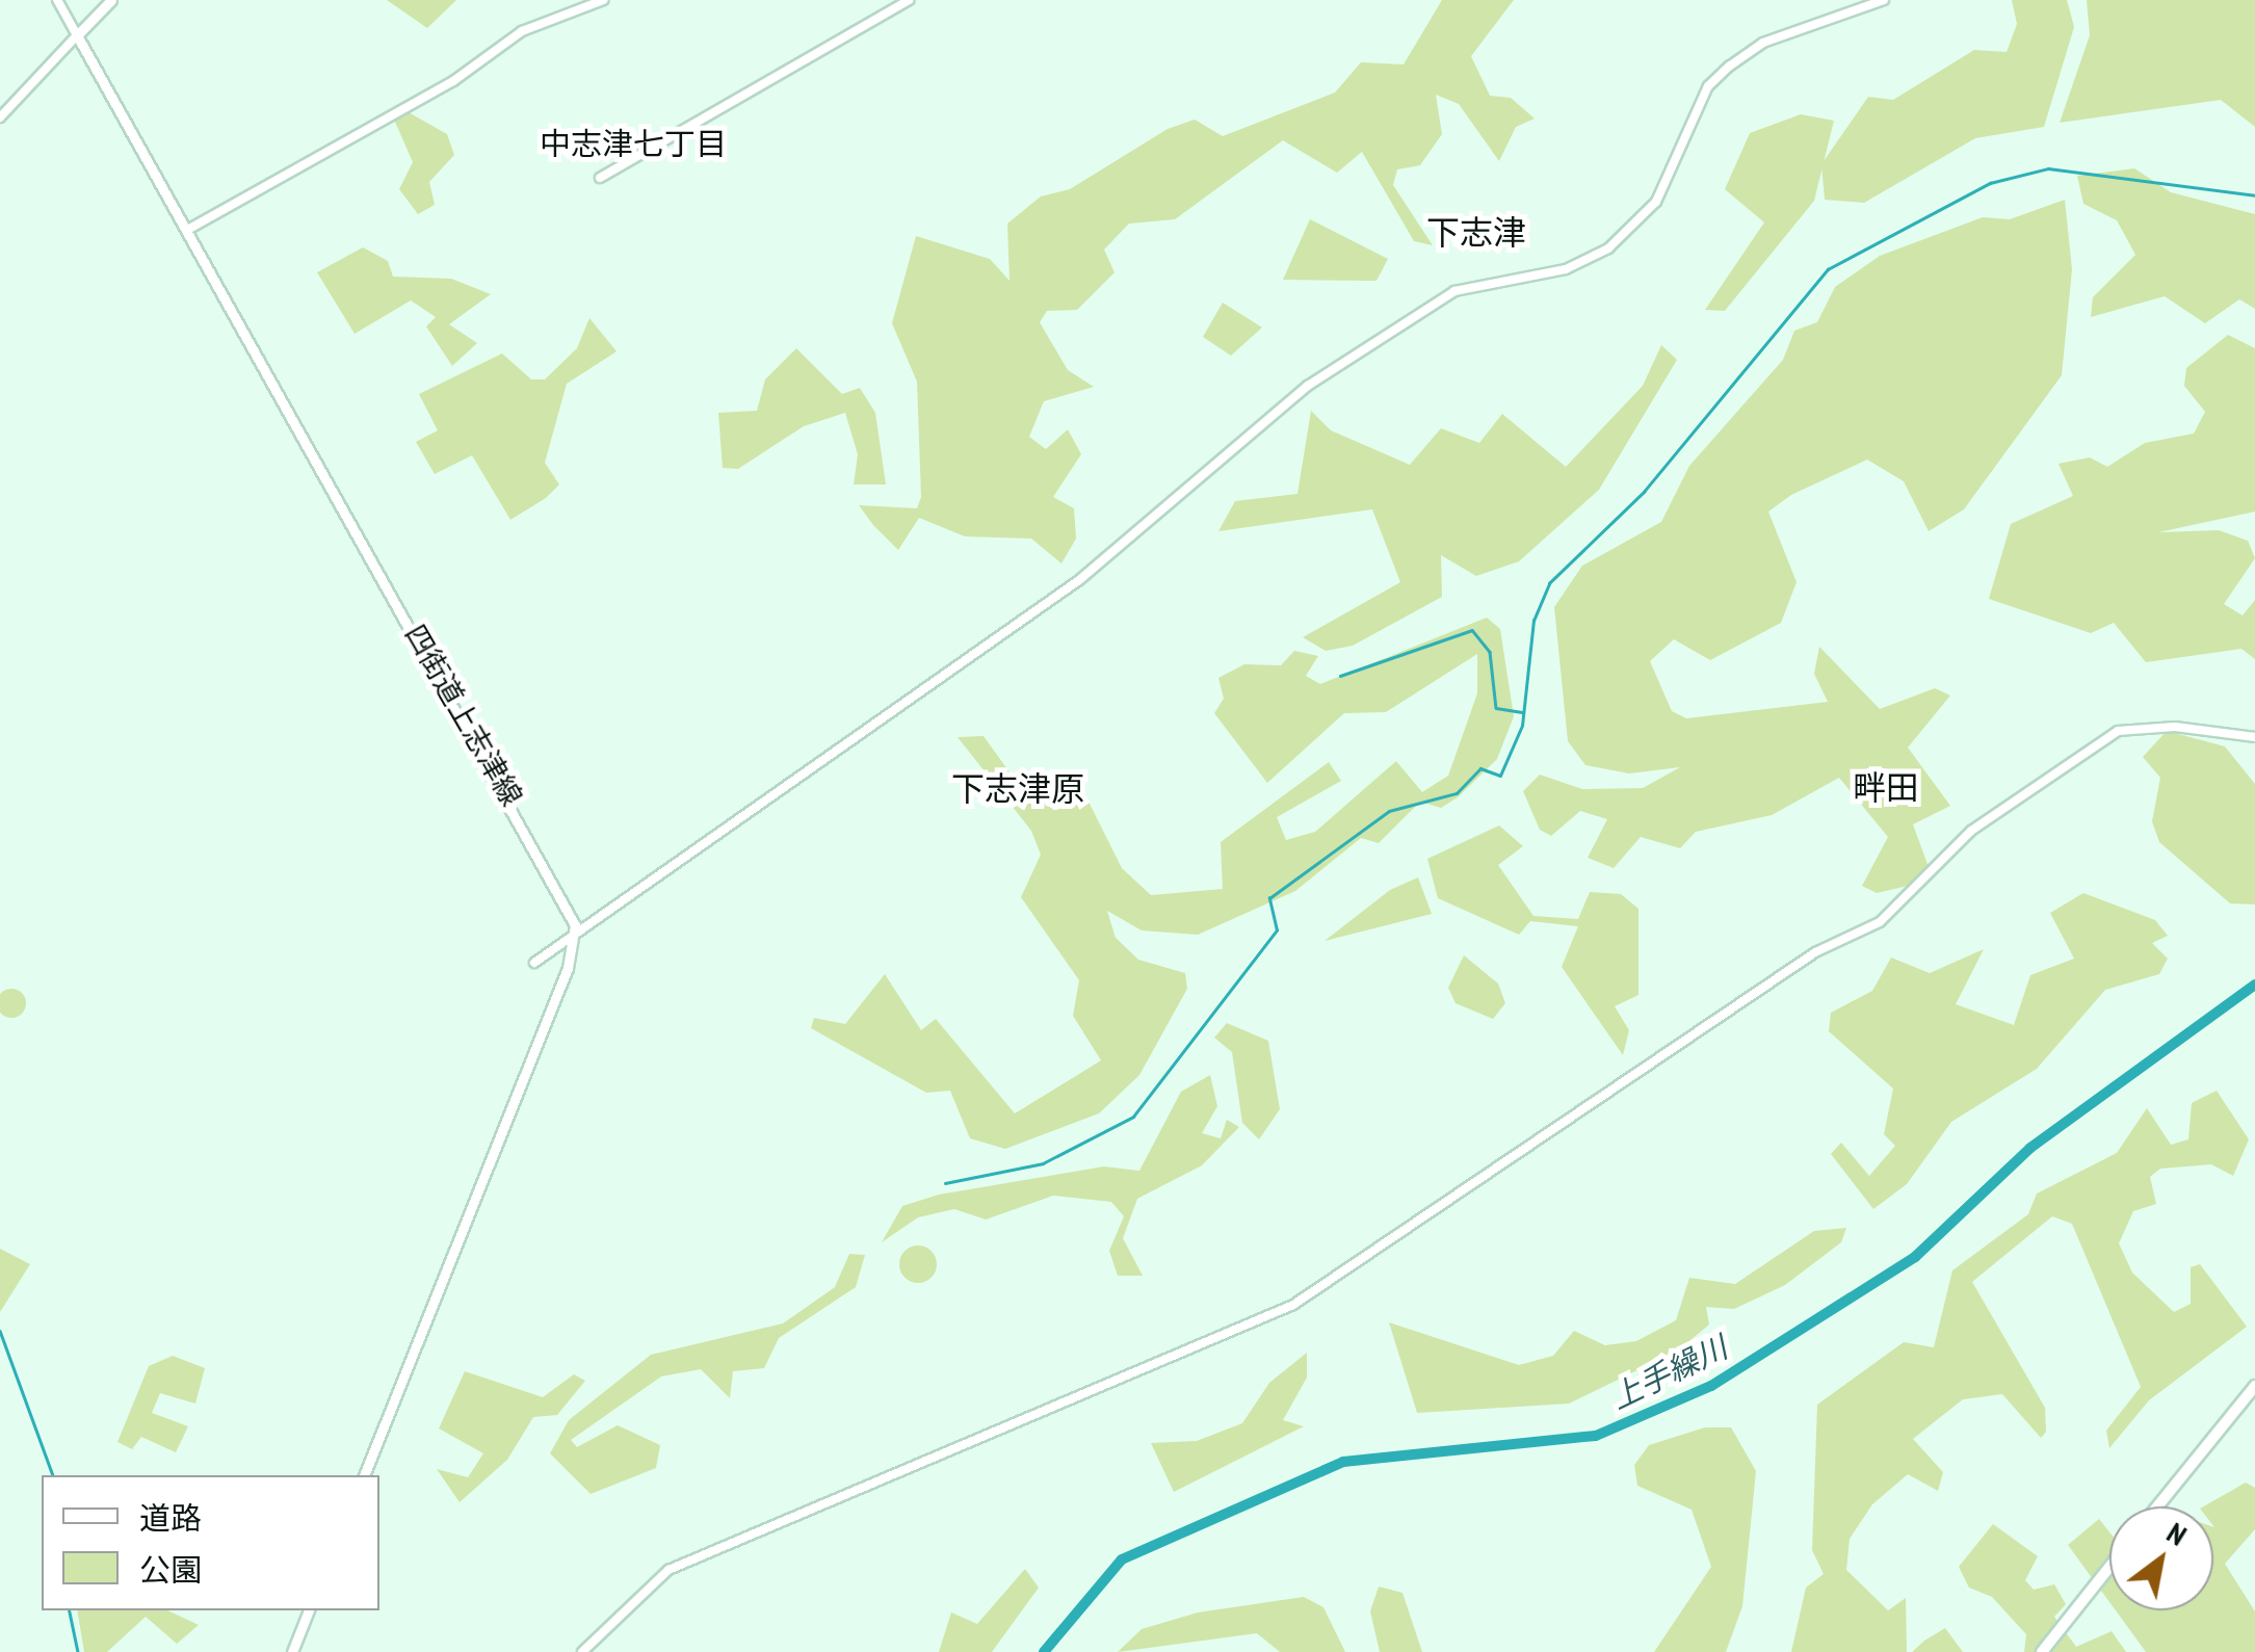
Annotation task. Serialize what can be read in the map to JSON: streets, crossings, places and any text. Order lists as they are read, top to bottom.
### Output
{
  "streets": {
    "main road": ["四街道上志津線"]
  },
  "districts": [
    "中志津七丁目",
    "下志津",
    "畔田",
    "下志津原"
  ],
  "water": ["上手繰川"],
  "legend": ["道路", "公園"],
  "north": "top right"
}
